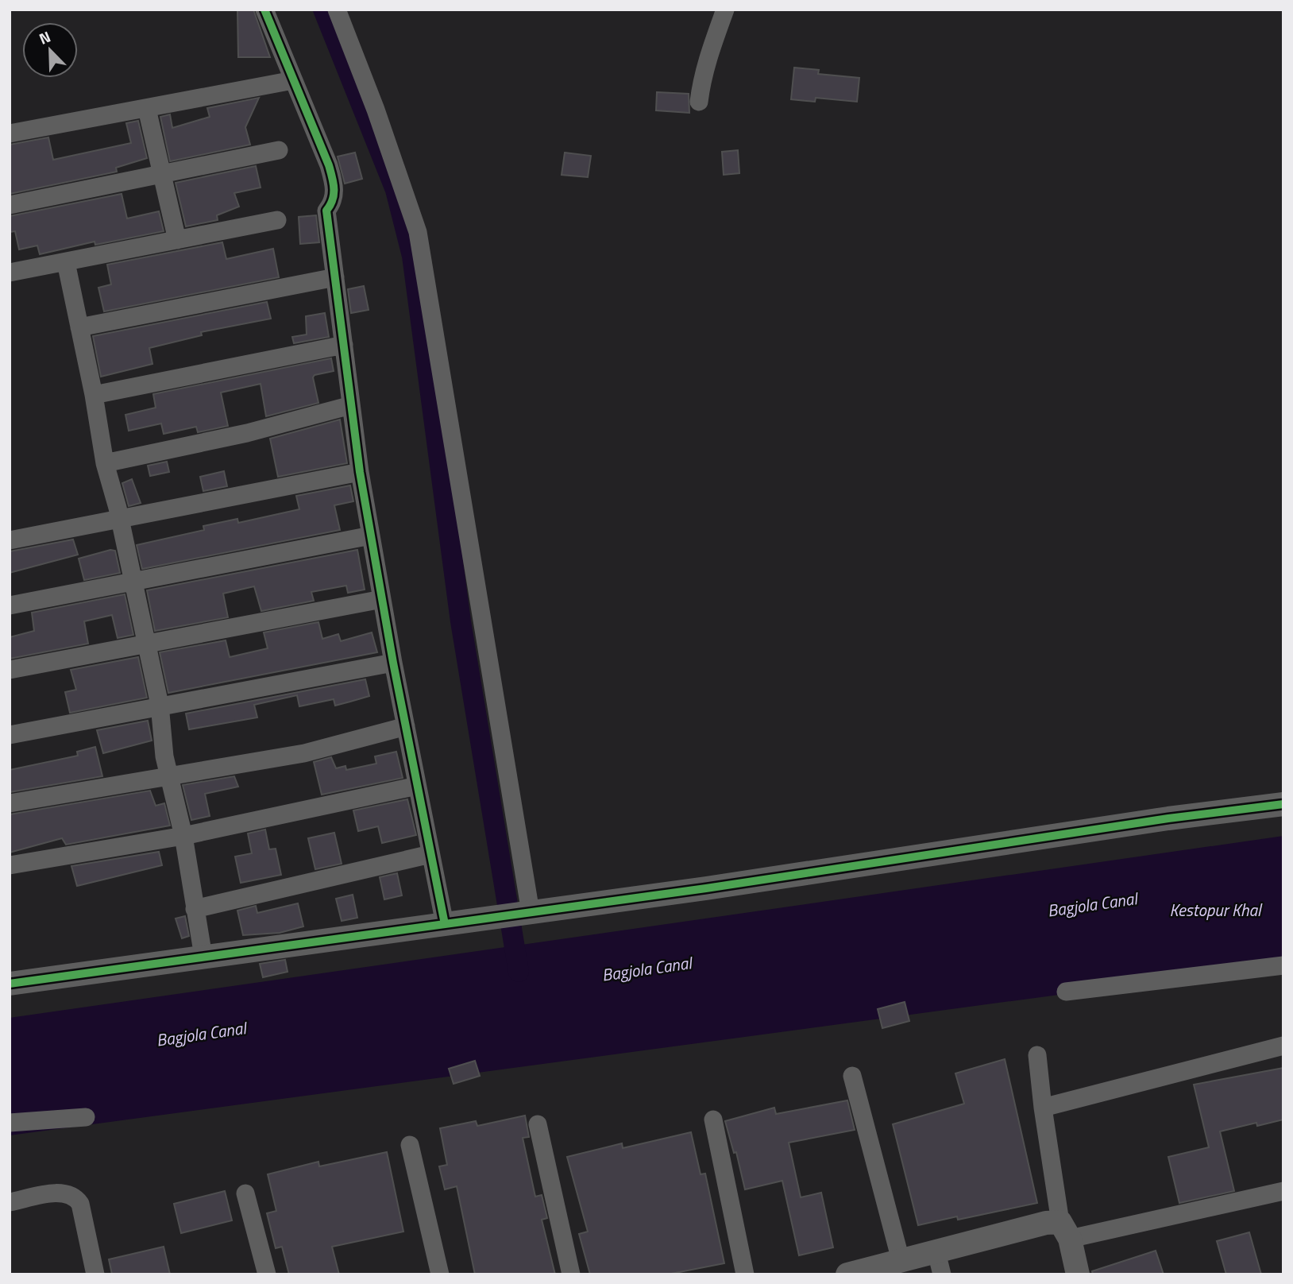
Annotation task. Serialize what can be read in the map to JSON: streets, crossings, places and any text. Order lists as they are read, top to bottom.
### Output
{
  "water": ["Bagjola Canal", "Kestopur Khal"],
  "north": "top left"
}
